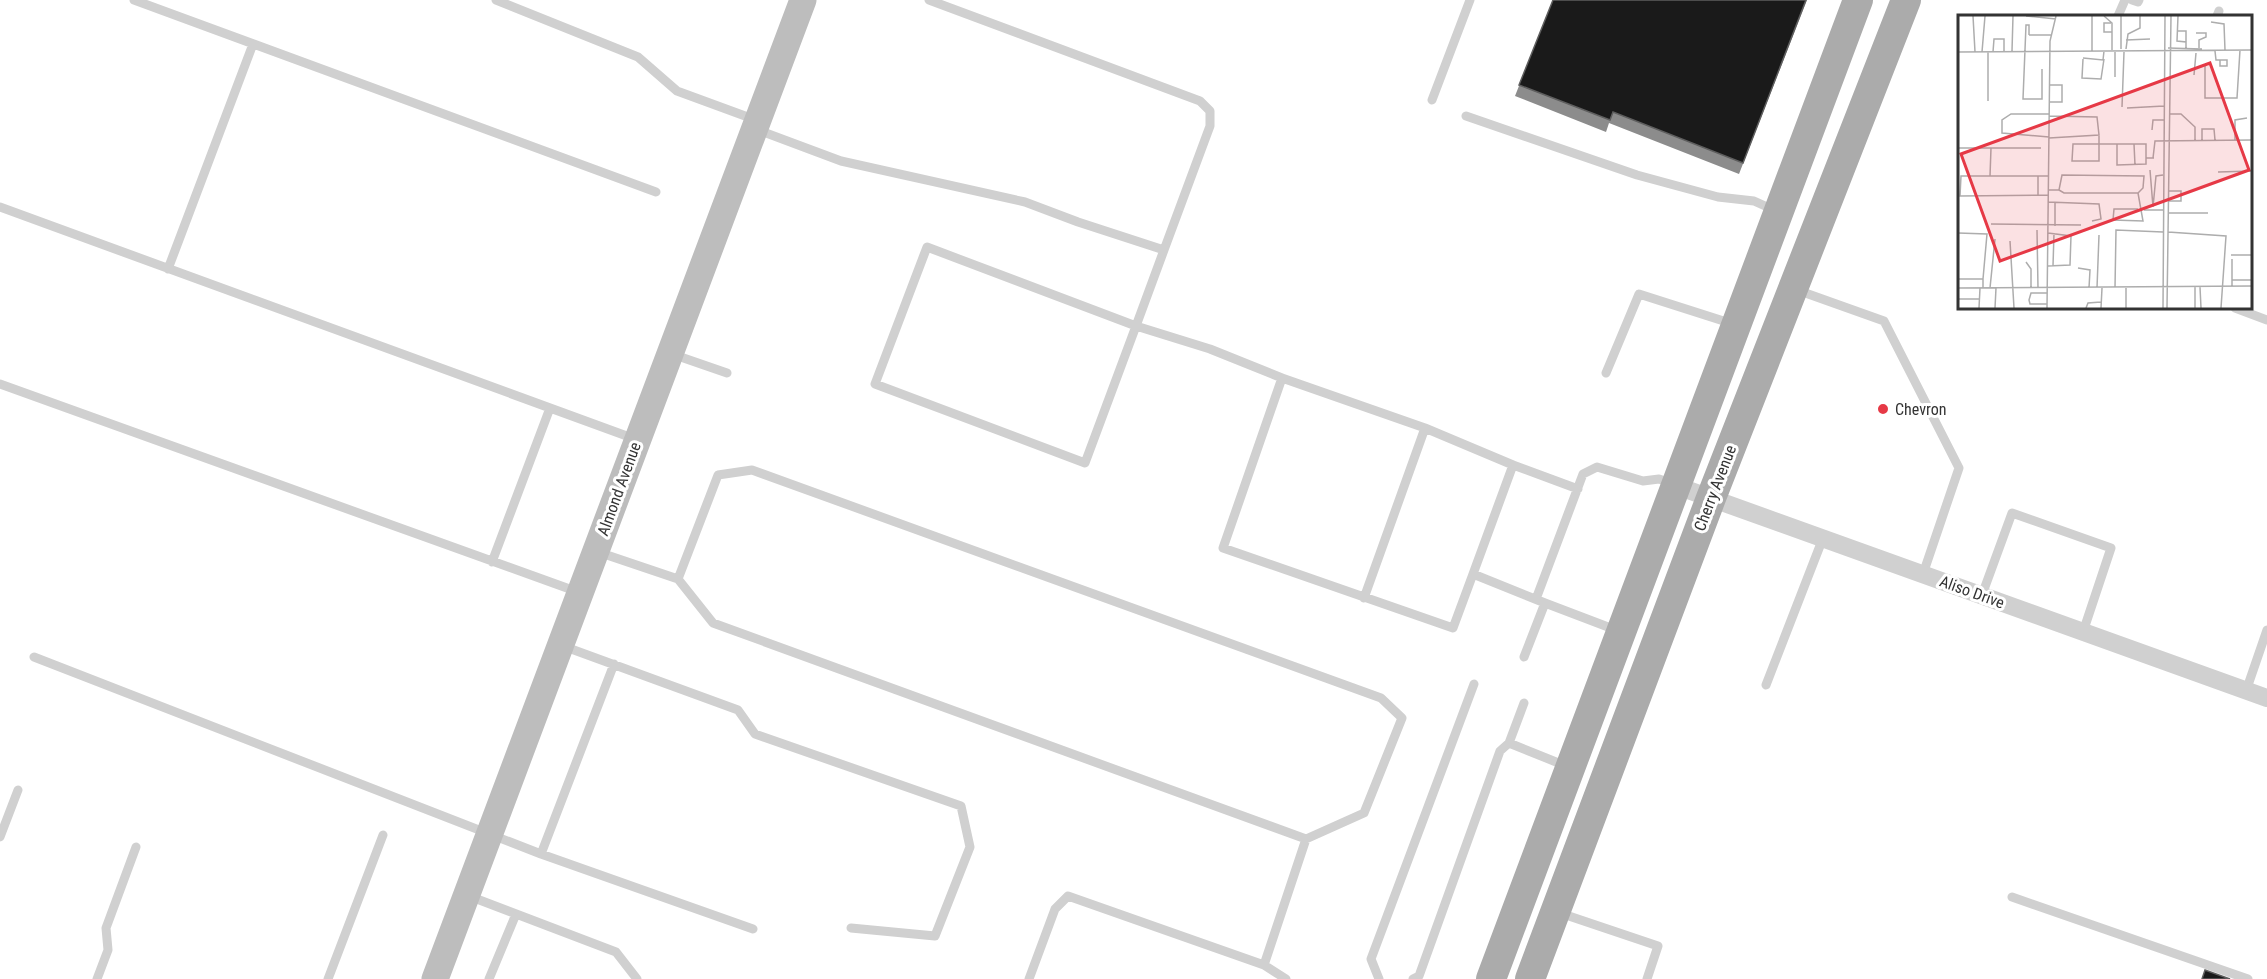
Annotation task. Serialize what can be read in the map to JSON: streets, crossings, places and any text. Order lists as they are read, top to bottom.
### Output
{
  "streets": {
    "main road": ["Cherry Avenue"],
    "street": ["Almond Avenue", "Aliso Drive"]
  },
  "crossings": [
    ["Cherry Avenue", "Aliso Drive"]
  ],
  "places": ["Chevron"]
}
